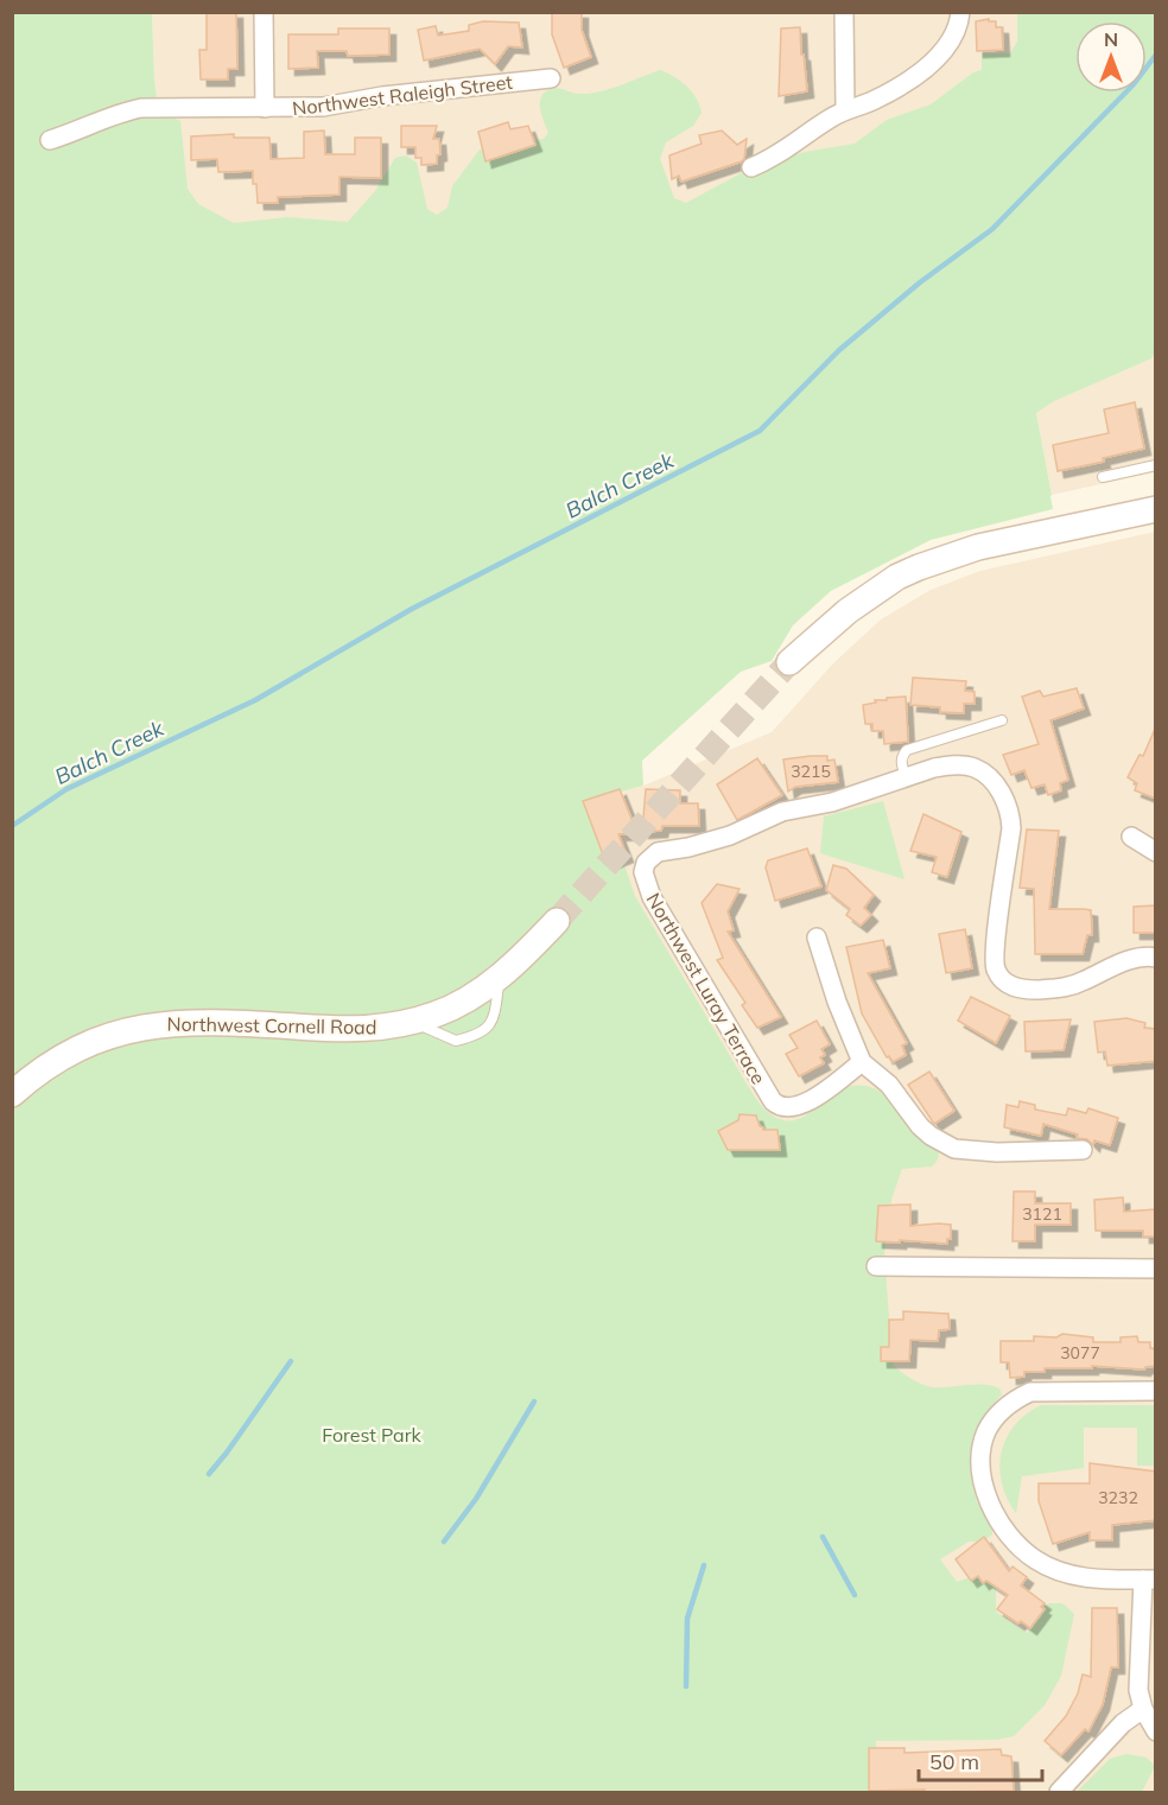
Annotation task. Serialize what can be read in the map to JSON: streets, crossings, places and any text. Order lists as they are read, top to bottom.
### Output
{
  "streets": {
    "main road": ["Northwest Cornell Road"],
    "street": ["Northwest Raleigh Street", "Northwest Luray Terrace"]
  },
  "water": ["Balch Creek"],
  "parks": ["Forest Park"],
  "house_numbers": [
    "3215",
    "3121",
    "3077",
    "3232"
  ],
  "scale_bar": "50 m",
  "north": "top"
}
